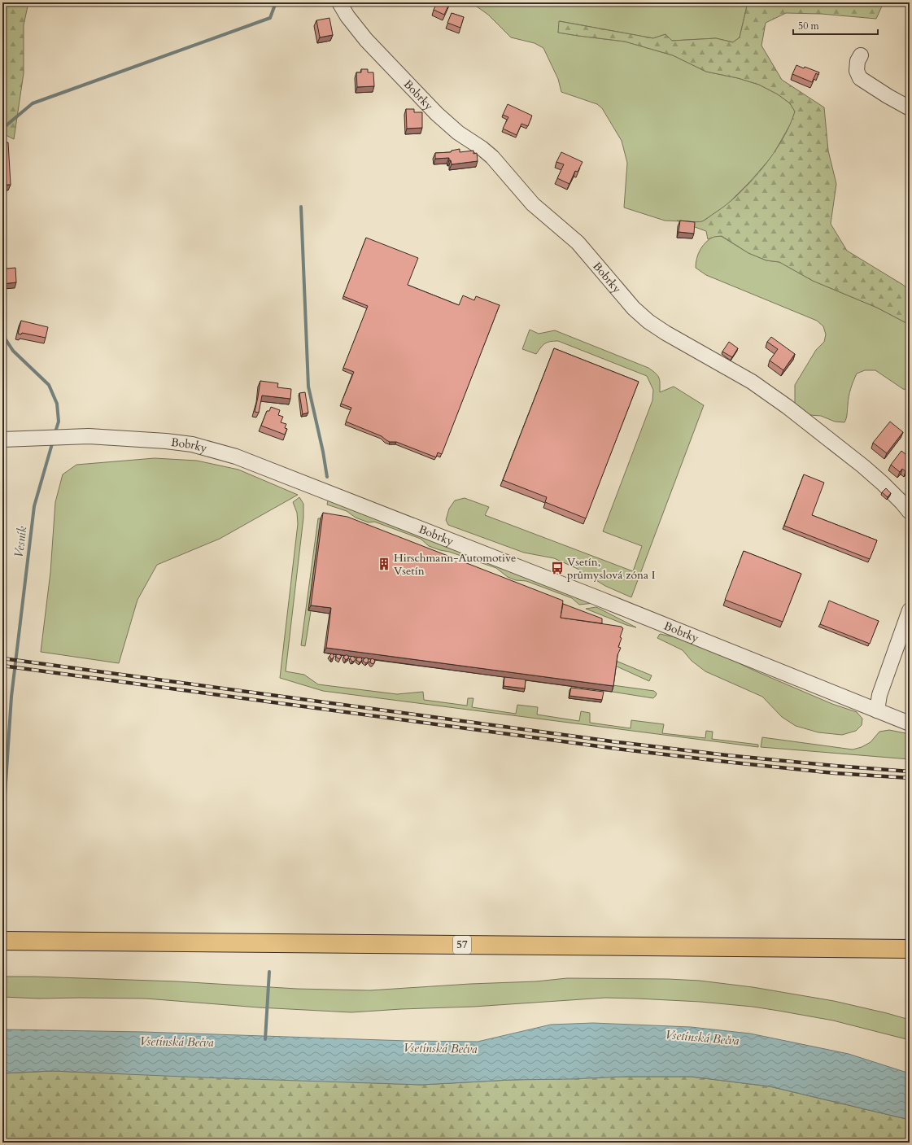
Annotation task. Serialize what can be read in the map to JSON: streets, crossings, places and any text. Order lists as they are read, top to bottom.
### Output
{
  "streets": {
    "main road": ["57"],
    "street": ["Bobrky"]
  },
  "water": ["Vesník", "Vsetínská Bečva"],
  "places": {
    "building": ["Hirschmann-Automotive Vsetín"],
    "bus stop": ["Vsetín, průmyslová zóna I"]
  },
  "scale_bar": "50 m"
}
